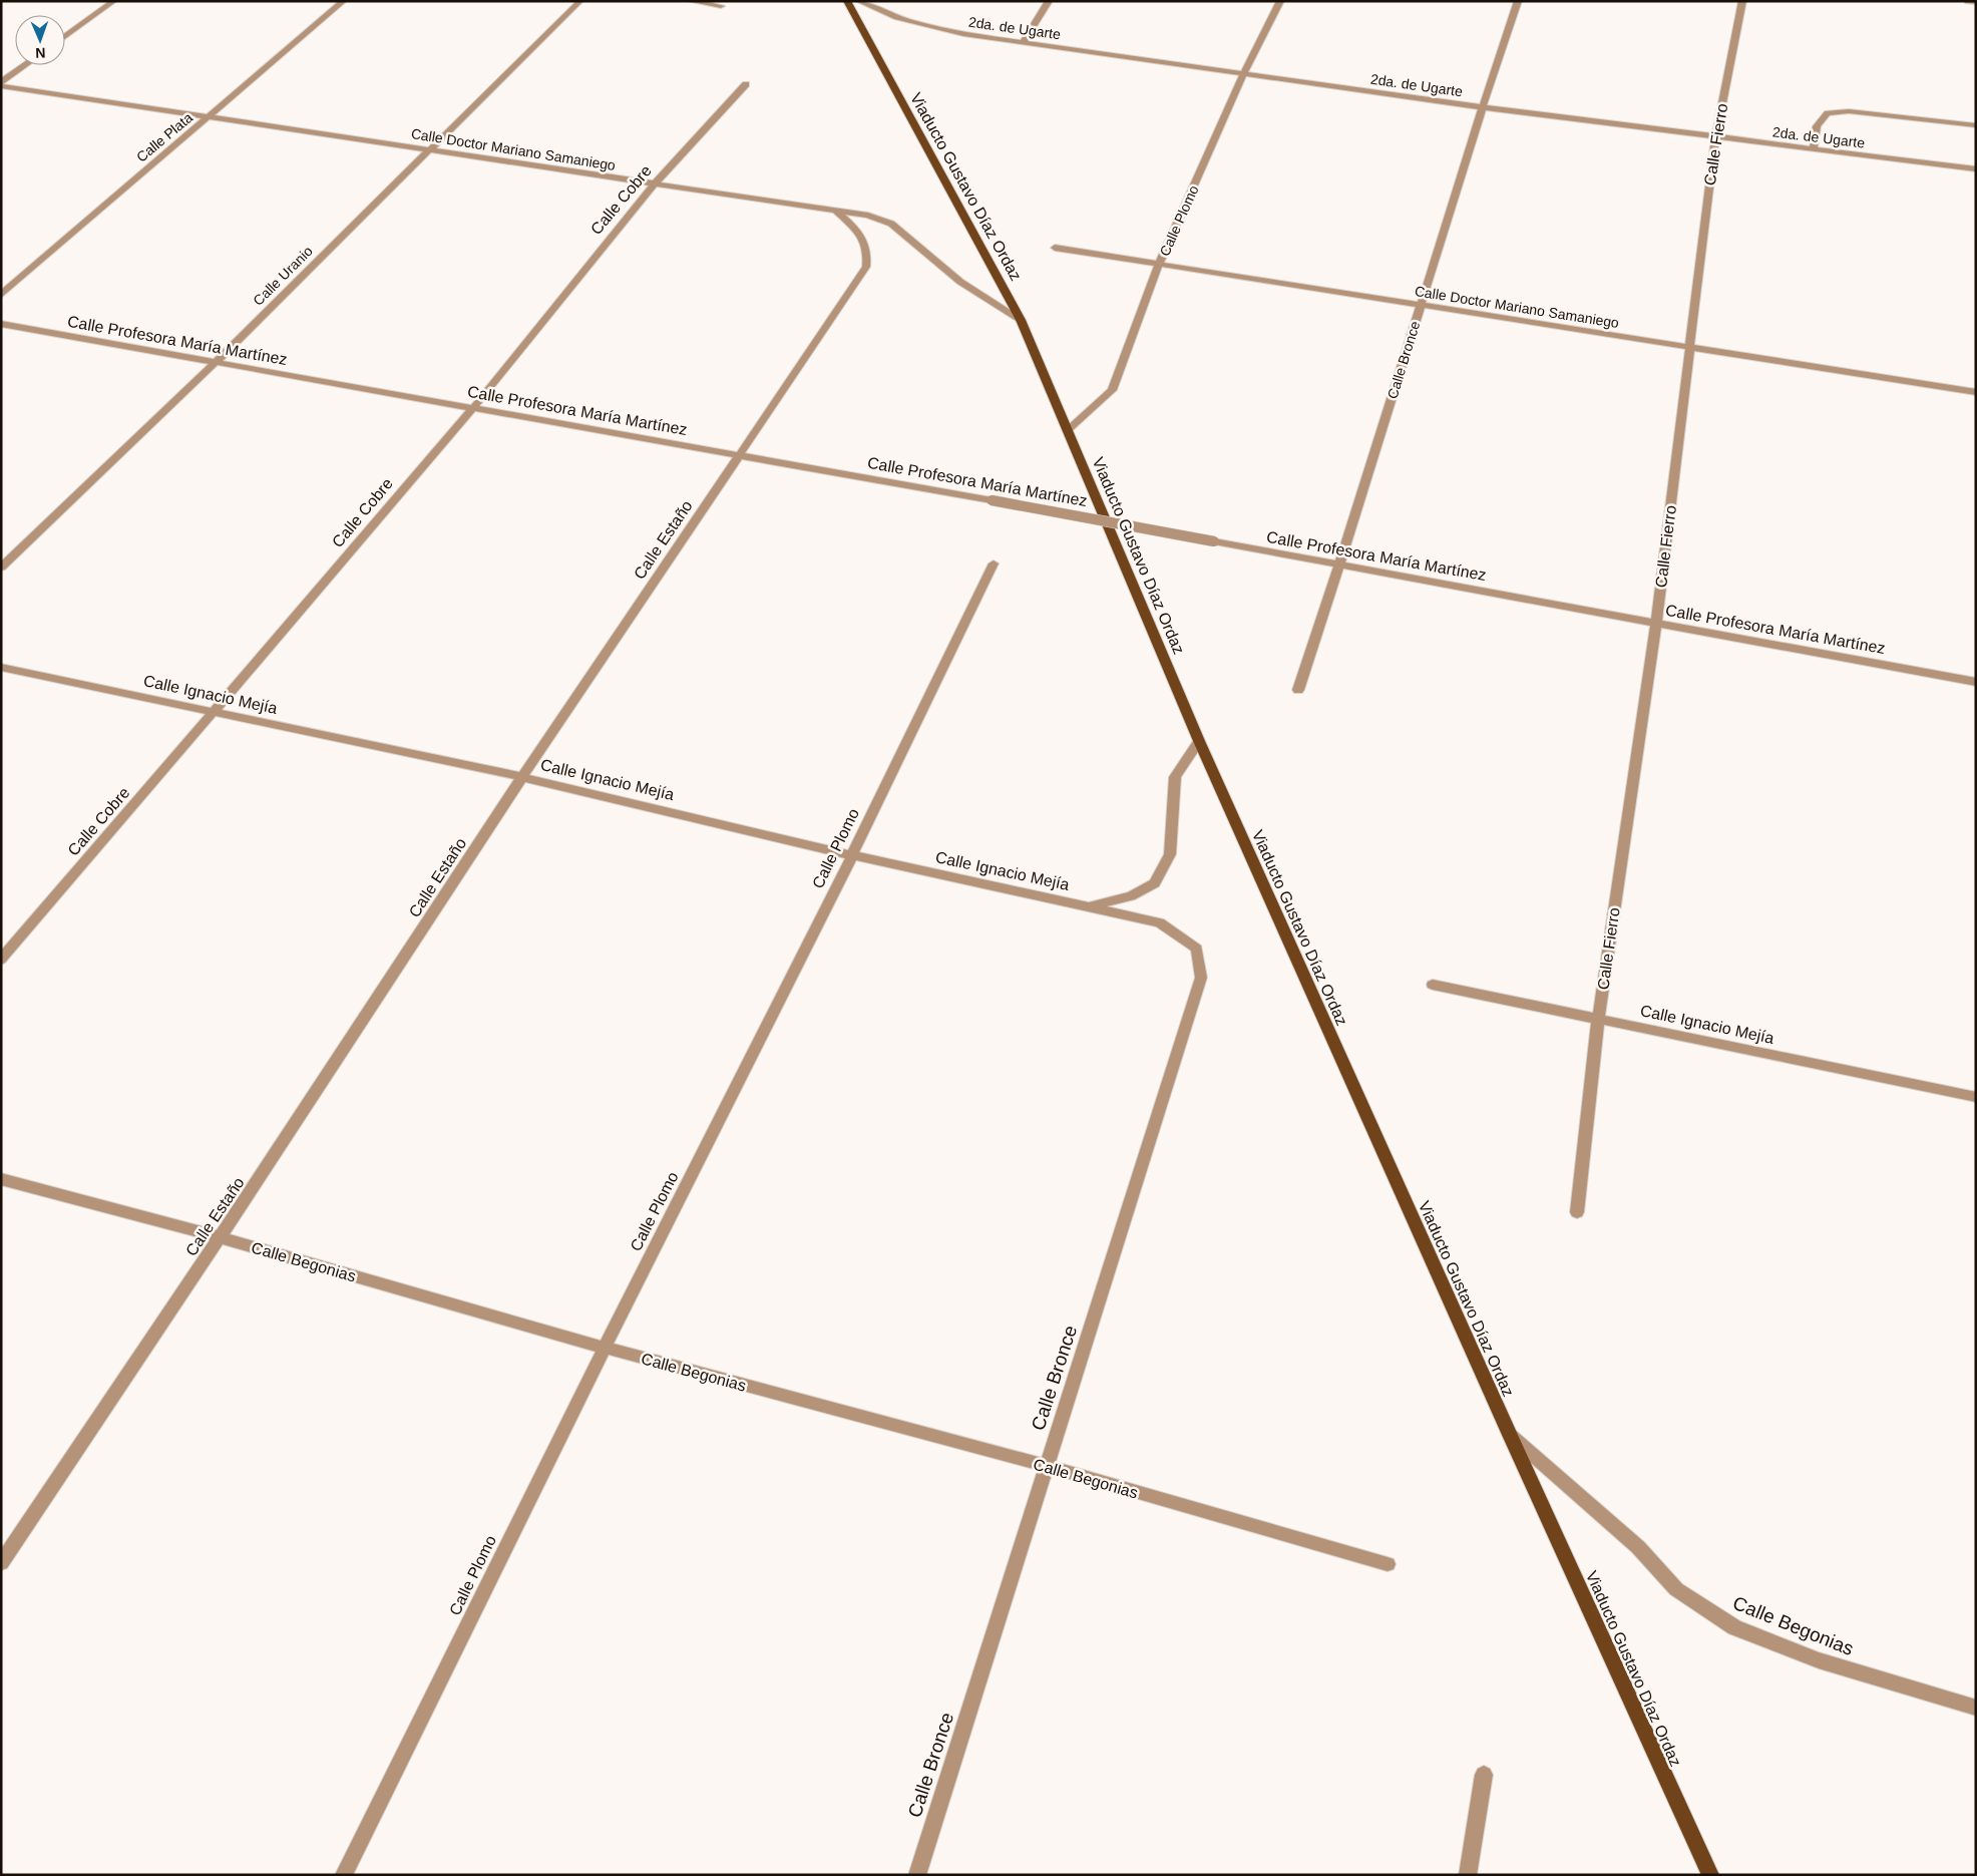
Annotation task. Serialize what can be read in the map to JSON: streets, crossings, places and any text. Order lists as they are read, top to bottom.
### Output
{
  "streets": {
    "main road": ["Viaducto Gustavo Díaz Ordaz"],
    "street": [
      "2da. de Ugarte",
      "Calle Plata",
      "Calle Fierro",
      "Calle Doctor Mariano Samaniego",
      "Calle Cobre",
      "Calle Plomo",
      "Calle Uranio",
      "Calle Profesora María Martínez",
      "Calle Bronce",
      "Calle Estaño",
      "Calle Ignacio Mejía",
      "Calle Begonias"
    ]
  },
  "crossings": [
    ["2da. de Ugarte", "Calle Fierro"],
    ["2da. de Ugarte", "Calle Plomo"],
    ["2da. de Ugarte", "Calle Bronce"],
    ["Calle Plata", "Calle Doctor Mariano Samaniego"],
    ["Calle Fierro", "Calle Doctor Mariano Samaniego"],
    ["Calle Fierro", "Calle Profesora María Martínez"],
    ["Calle Fierro", "Calle Ignacio Mejía"],
    ["Calle Doctor Mariano Samaniego", "Viaducto Gustavo Díaz Ordaz"],
    ["Calle Doctor Mariano Samaniego", "Calle Cobre"],
    ["Calle Doctor Mariano Samaniego", "Calle Plomo"],
    ["Calle Doctor Mariano Samaniego", "Calle Uranio"],
    ["Calle Doctor Mariano Samaniego", "Calle Bronce"],
    ["Calle Doctor Mariano Samaniego", "Calle Estaño"],
    ["Viaducto Gustavo Díaz Ordaz", "Calle Plomo"],
    ["Viaducto Gustavo Díaz Ordaz", "Calle Begonias"],
    ["Calle Cobre", "Calle Profesora María Martínez"],
    ["Calle Cobre", "Calle Ignacio Mejía"],
    ["Calle Plomo", "Calle Ignacio Mejía"],
    ["Calle Plomo", "Calle Begonias"],
    ["Calle Uranio", "Calle Profesora María Martínez"],
    ["Calle Profesora María Martínez", "Calle Bronce"],
    ["Calle Profesora María Martínez", "Calle Estaño"],
    ["Calle Bronce", "Calle Ignacio Mejía"],
    ["Calle Bronce", "Calle Begonias"],
    ["Calle Estaño", "Calle Ignacio Mejía"],
    ["Calle Estaño", "Calle Begonias"]
  ],
  "north": "bottom"
}
